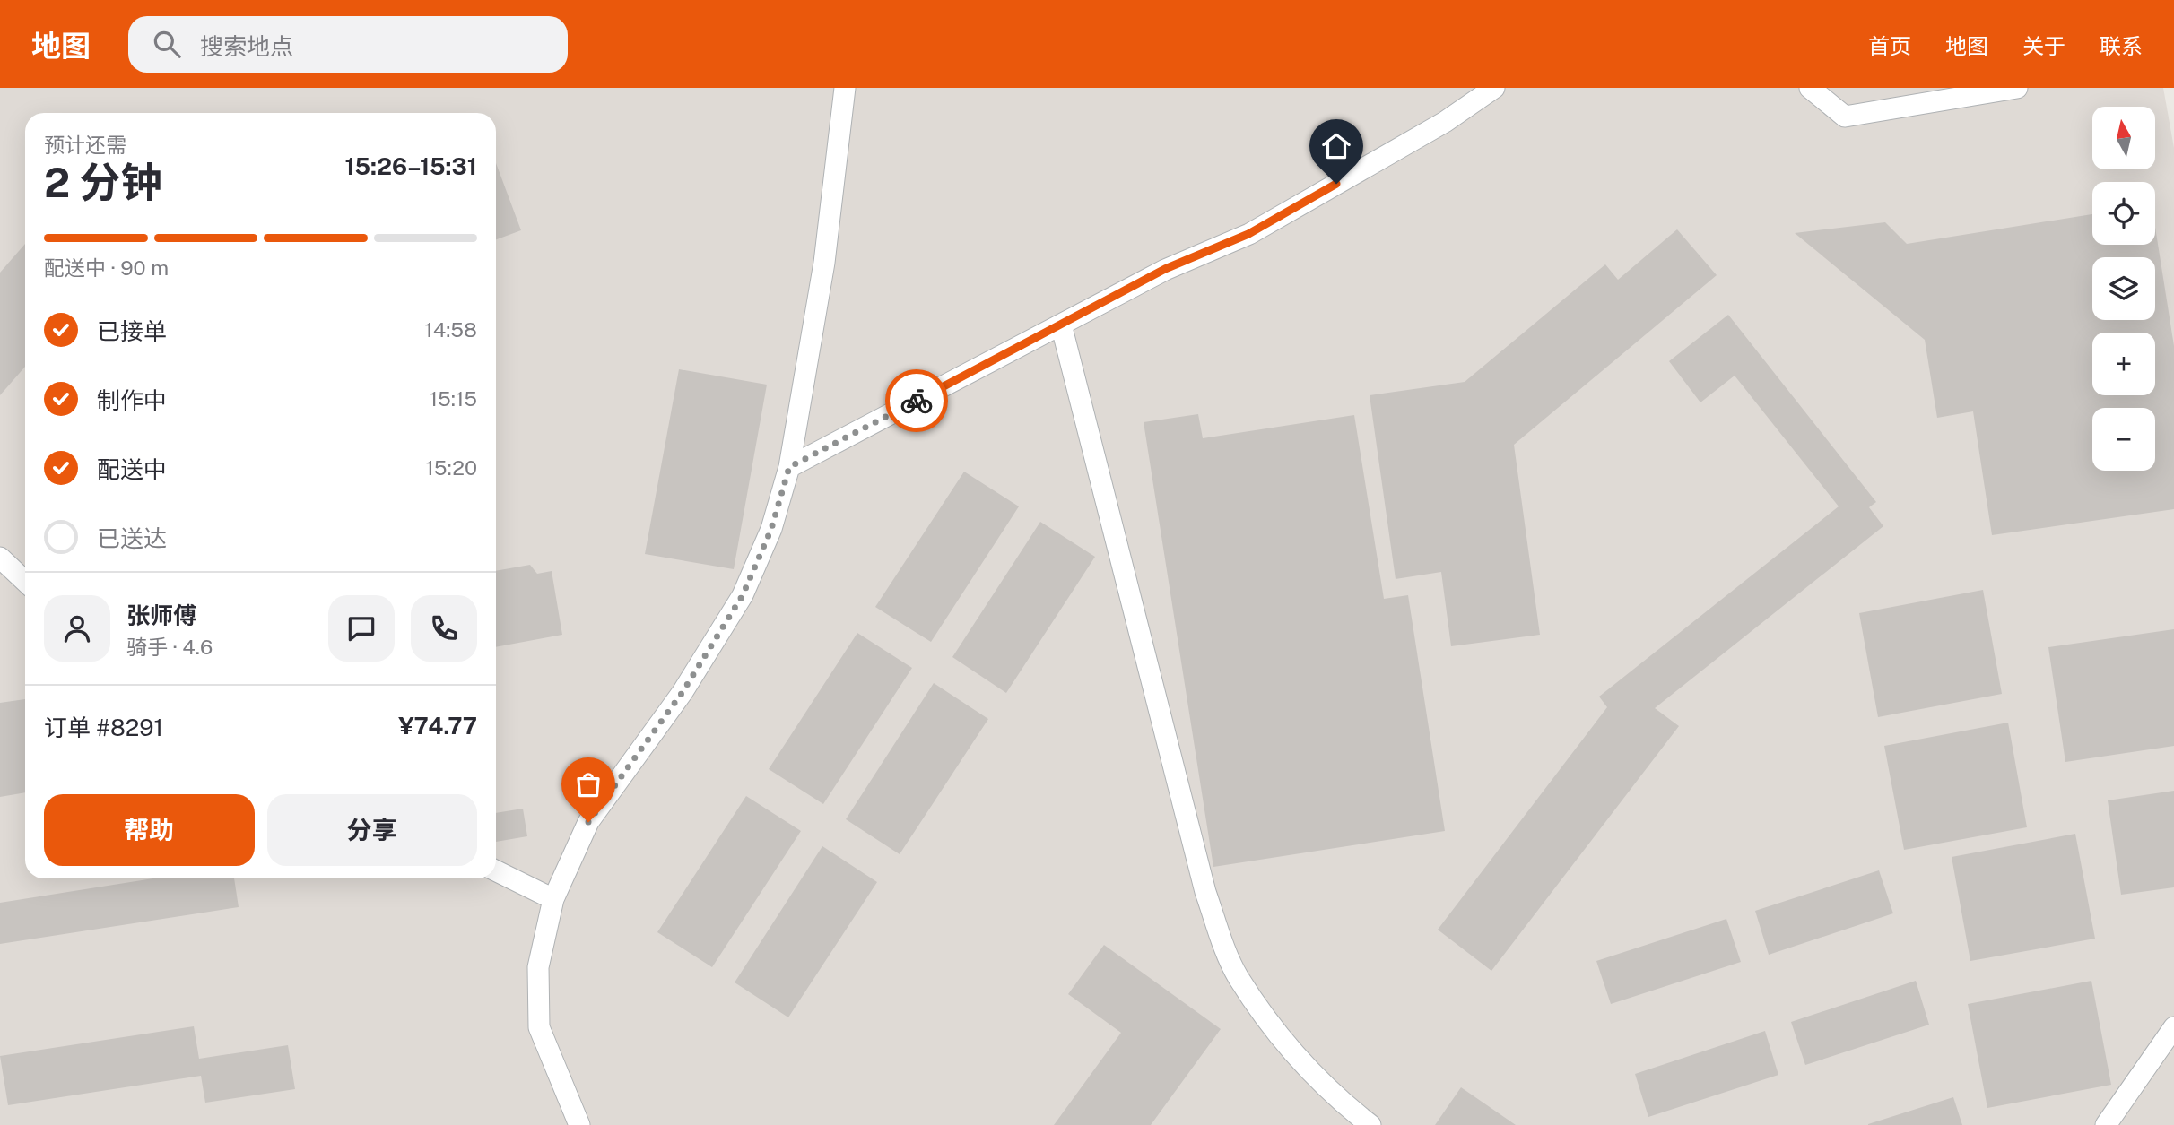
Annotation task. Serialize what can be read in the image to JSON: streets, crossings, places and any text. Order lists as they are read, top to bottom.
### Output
{
  "north": "top",
  "page": {
    "header": "地图",
    "search": "搜索地点",
    "nav": [
      "首页",
      "地图",
      "关于",
      "联系"
    ],
    "map_buttons": ["+", "−"],
    "heading": ["2 分钟", "预计还需", "15:26–15:31"],
    "panel": [
      "张师傅",
      "骑手 · 4.6",
      "订单 #8291",
      "¥74.77"
    ],
    "bar": "配送中 · 90 m",
    "list": [
      ["已接单", "14:58"],
      ["制作中", "15:15"],
      ["配送中", "15:20"],
      "已送达"
    ],
    "buttons": ["帮助", "分享"]
  }
}
